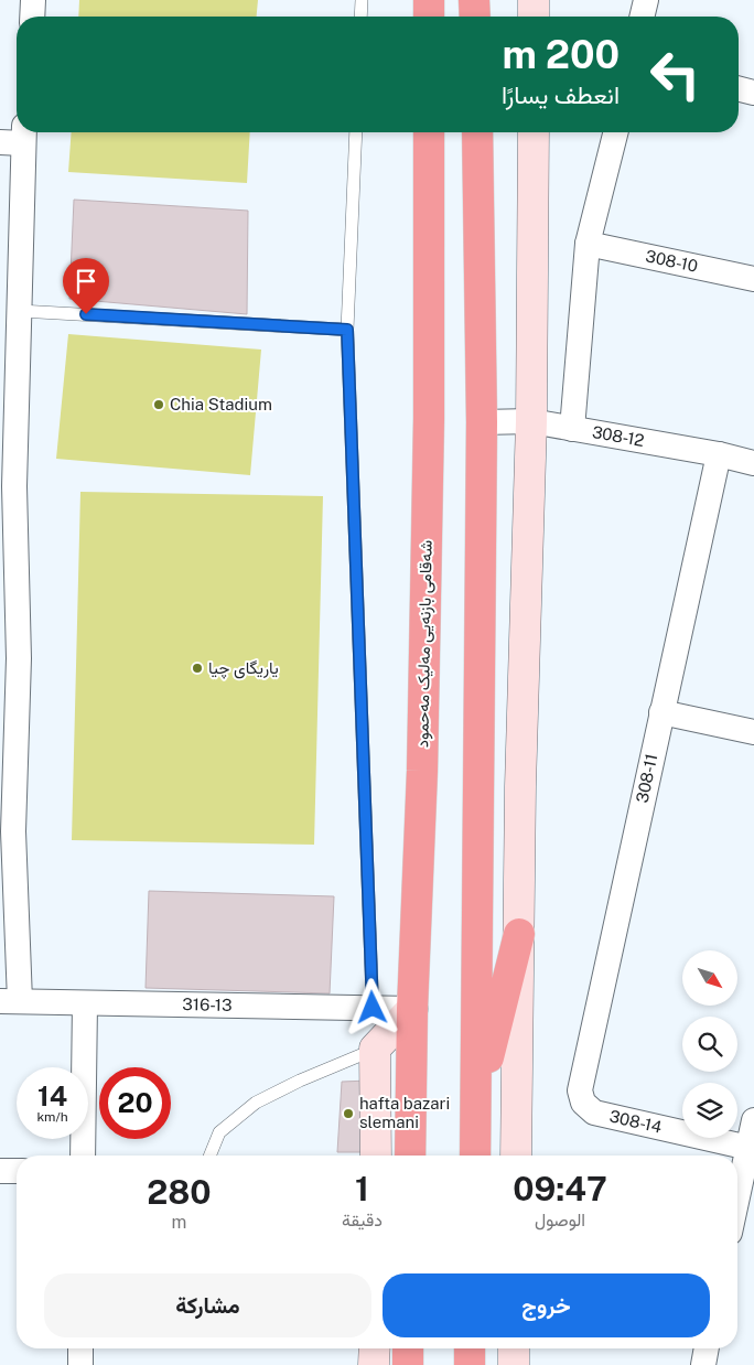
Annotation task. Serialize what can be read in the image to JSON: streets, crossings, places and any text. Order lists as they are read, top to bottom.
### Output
{
  "streets": {
    "highway": ["شەقامی بازنەیی مەلیک مەحمود"],
    "street": [
      "308-10",
      "308-12",
      "308-11",
      "316-13",
      "308-14"
    ]
  },
  "crossings": [
    ["308-12", "308-11"],
    ["شەقامی بازنەیی مەلیک مەحمود", "316-13"],
    ["308-11", "308-14"]
  ],
  "places": ["Chia Stadium", "یاریگای چیا", "hafta bazari slemani"],
  "north": "bottom right",
  "page": {
    "turn": ["200 m", "انعطف يسارًا"],
    "speed": "14 km/h",
    "limit": "20",
    "eta": [
      "09:47",
      "الوصول",
      "1",
      "دقيقة",
      "280",
      "m"
    ],
    "buttons": ["خروج", "مشاركة"]
  }
}
